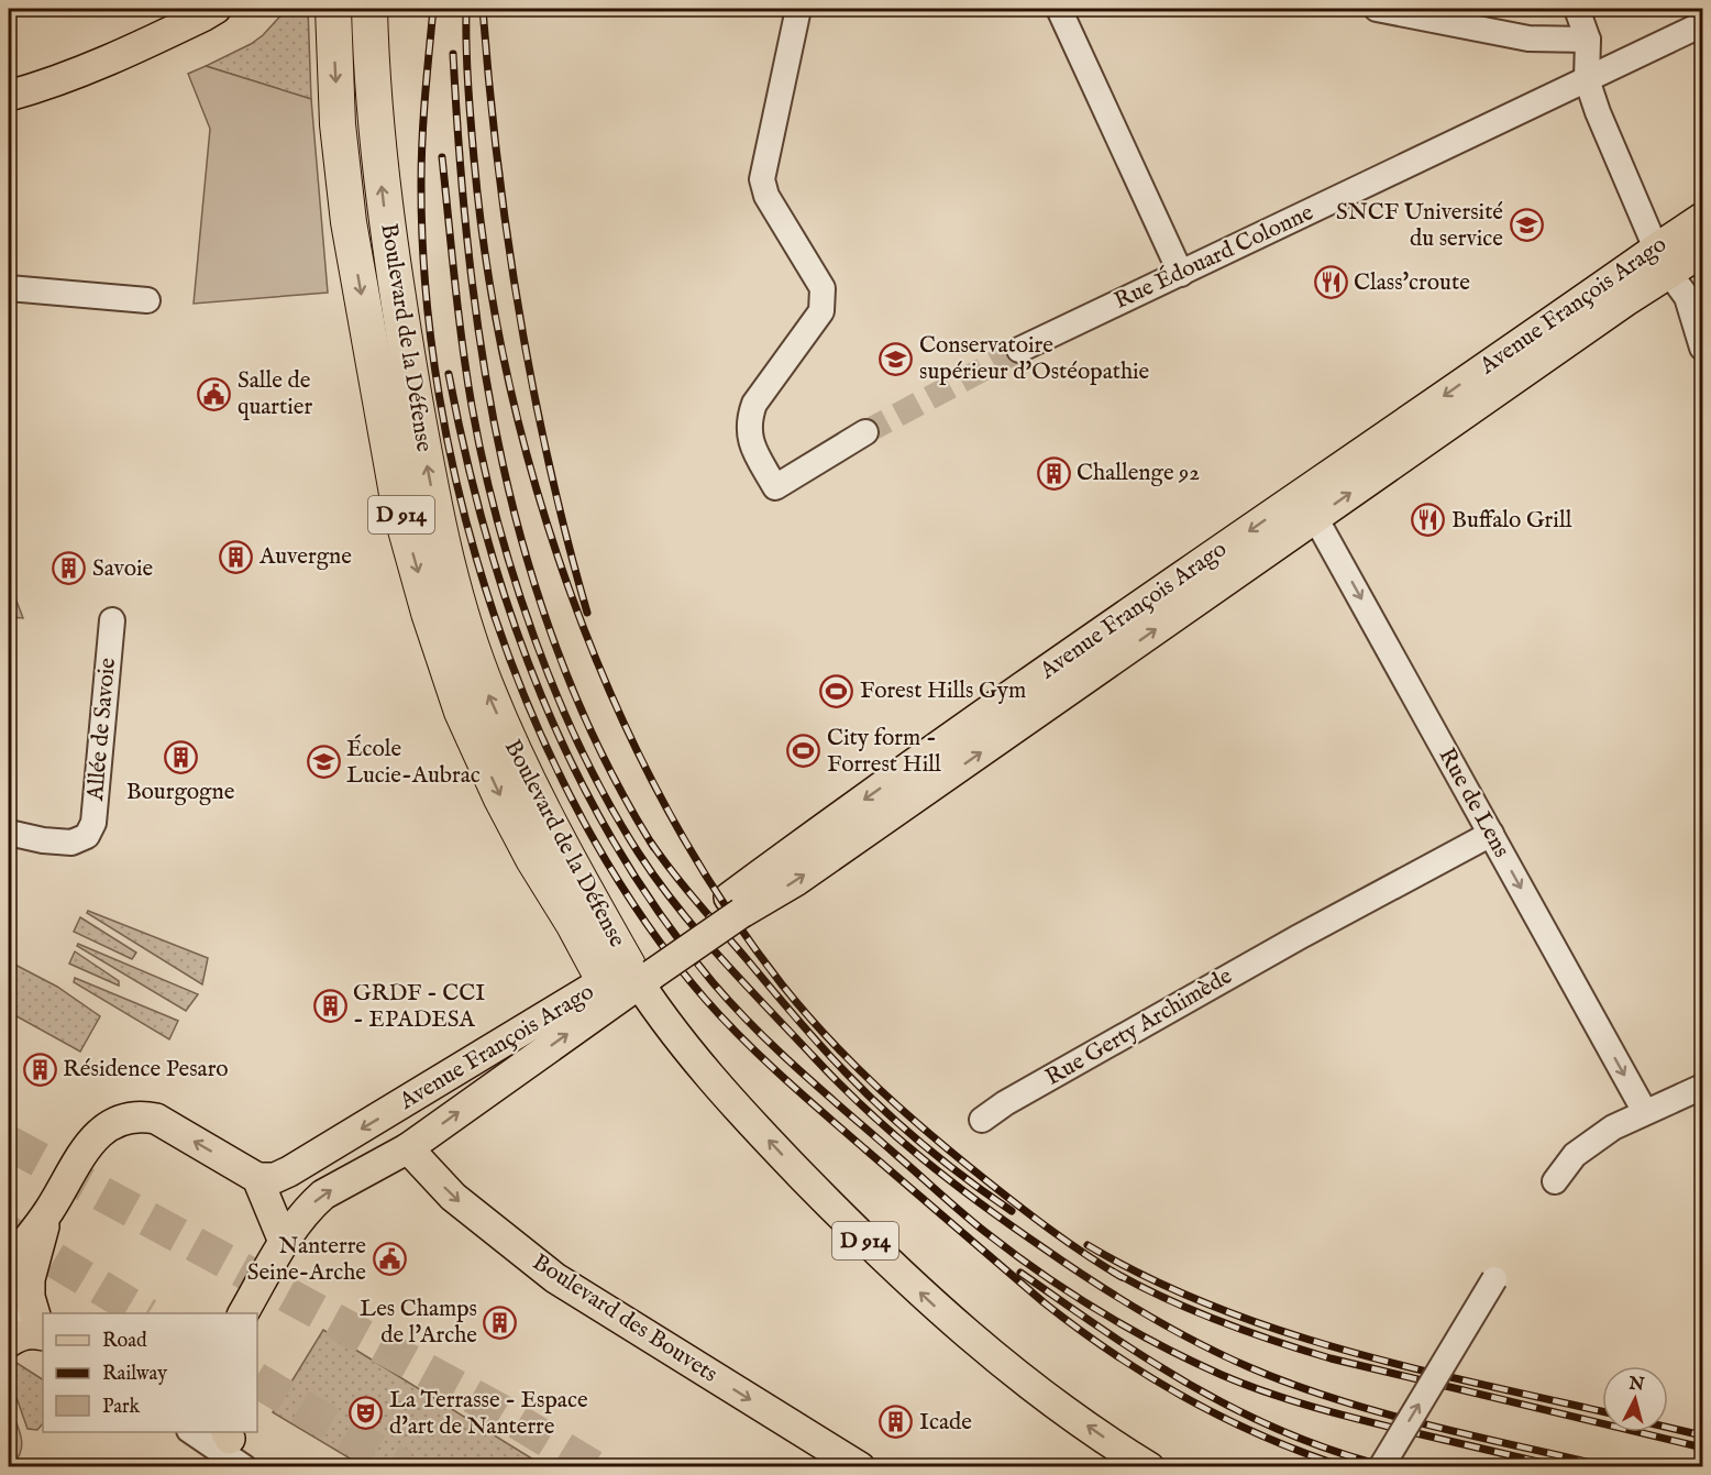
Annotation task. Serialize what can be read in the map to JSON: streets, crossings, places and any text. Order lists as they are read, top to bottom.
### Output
{
  "streets": {
    "highway": ["Boulevard de la Défense", "D 914"],
    "main road": ["Avenue François Arago", "Boulevard des Bouvets"],
    "street": [
      "Rue Édouard Colonne",
      "Allée de Savoie",
      "Rue de Lens",
      "Rue Gerty Archimède"
    ]
  },
  "crossings": [
    ["Avenue François Arago", "Boulevard de la Défense"],
    ["Avenue François Arago", "Rue de Lens"],
    ["Avenue François Arago", "Boulevard des Bouvets"],
    ["Rue de Lens", "Rue Gerty Archimède"]
  ],
  "one_way": ["Rue de Lens", "Boulevard des Bouvets"],
  "places": {
    "school or university": ["SNCF Université du service", "Conservatoire supérieur d'Ostéopathie", "École Lucie-Aubrac"],
    "restaurant": ["Class'croute", "Buffalo Grill"],
    "public building": ["Salle de quartier", "Nanterre Seine-Arche"],
    "building": [
      "Challenge 92",
      "Auvergne",
      "Savoie",
      "Bourgogne",
      "GRDF - CCI - EPADESA",
      "Résidence Pesaro",
      "Les Champs de l'Arche",
      "Icade"
    ],
    "sports": ["Forest Hills Gym", "City form - Forrest Hill"],
    "theatre": ["La Terrasse - Espace d'art de Nanterre"]
  },
  "legend": ["Road", "Railway", "Park"],
  "north": "top"
}
